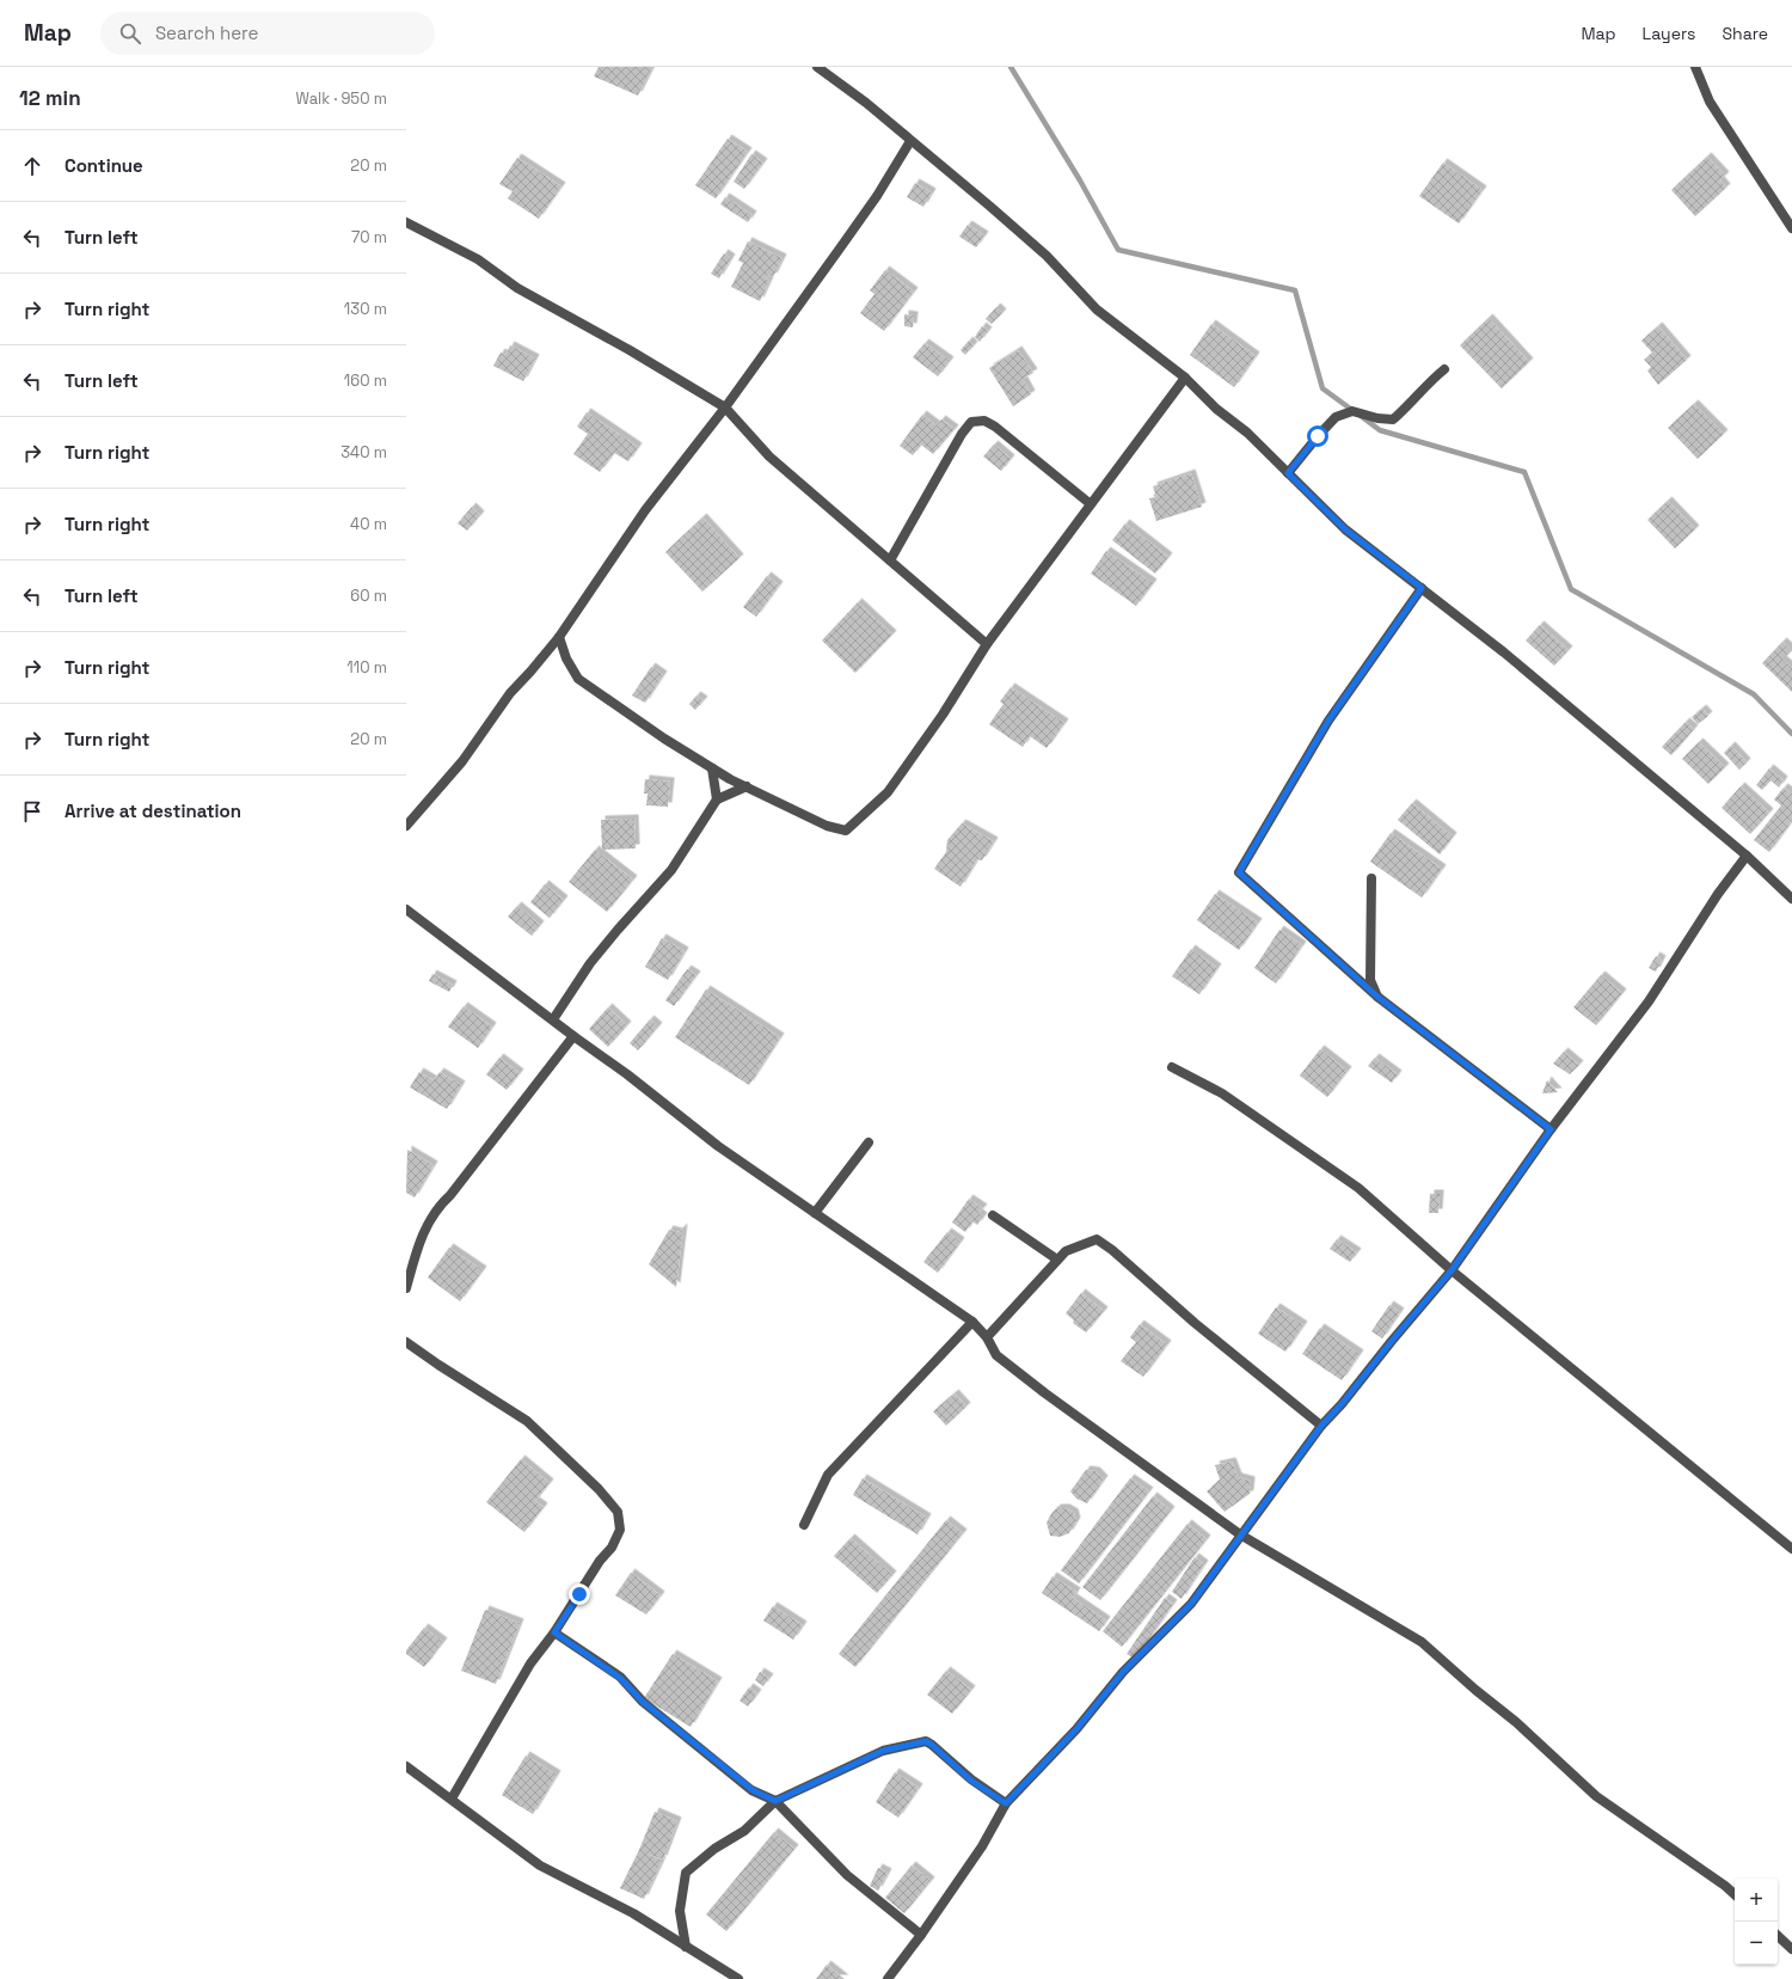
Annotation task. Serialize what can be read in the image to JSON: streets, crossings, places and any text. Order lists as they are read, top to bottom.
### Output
{
  "page": {
    "header": "Map",
    "search": "Search here",
    "nav": ["Map", "Layers", "Share"],
    "heading": ["12 min", "Walk · 950 m"],
    "list": [
      ["Continue", "20 m"],
      ["Turn left", "70 m"],
      ["Turn right", "130 m"],
      ["Turn left", "160 m"],
      ["Turn right", "340 m"],
      ["Turn right", "40 m"],
      ["Turn left", "60 m"],
      ["Turn right", "110 m"],
      ["Turn right", "20 m"],
      "Arrive at destination"
    ],
    "map_buttons": ["+", "−"]
  }
}
